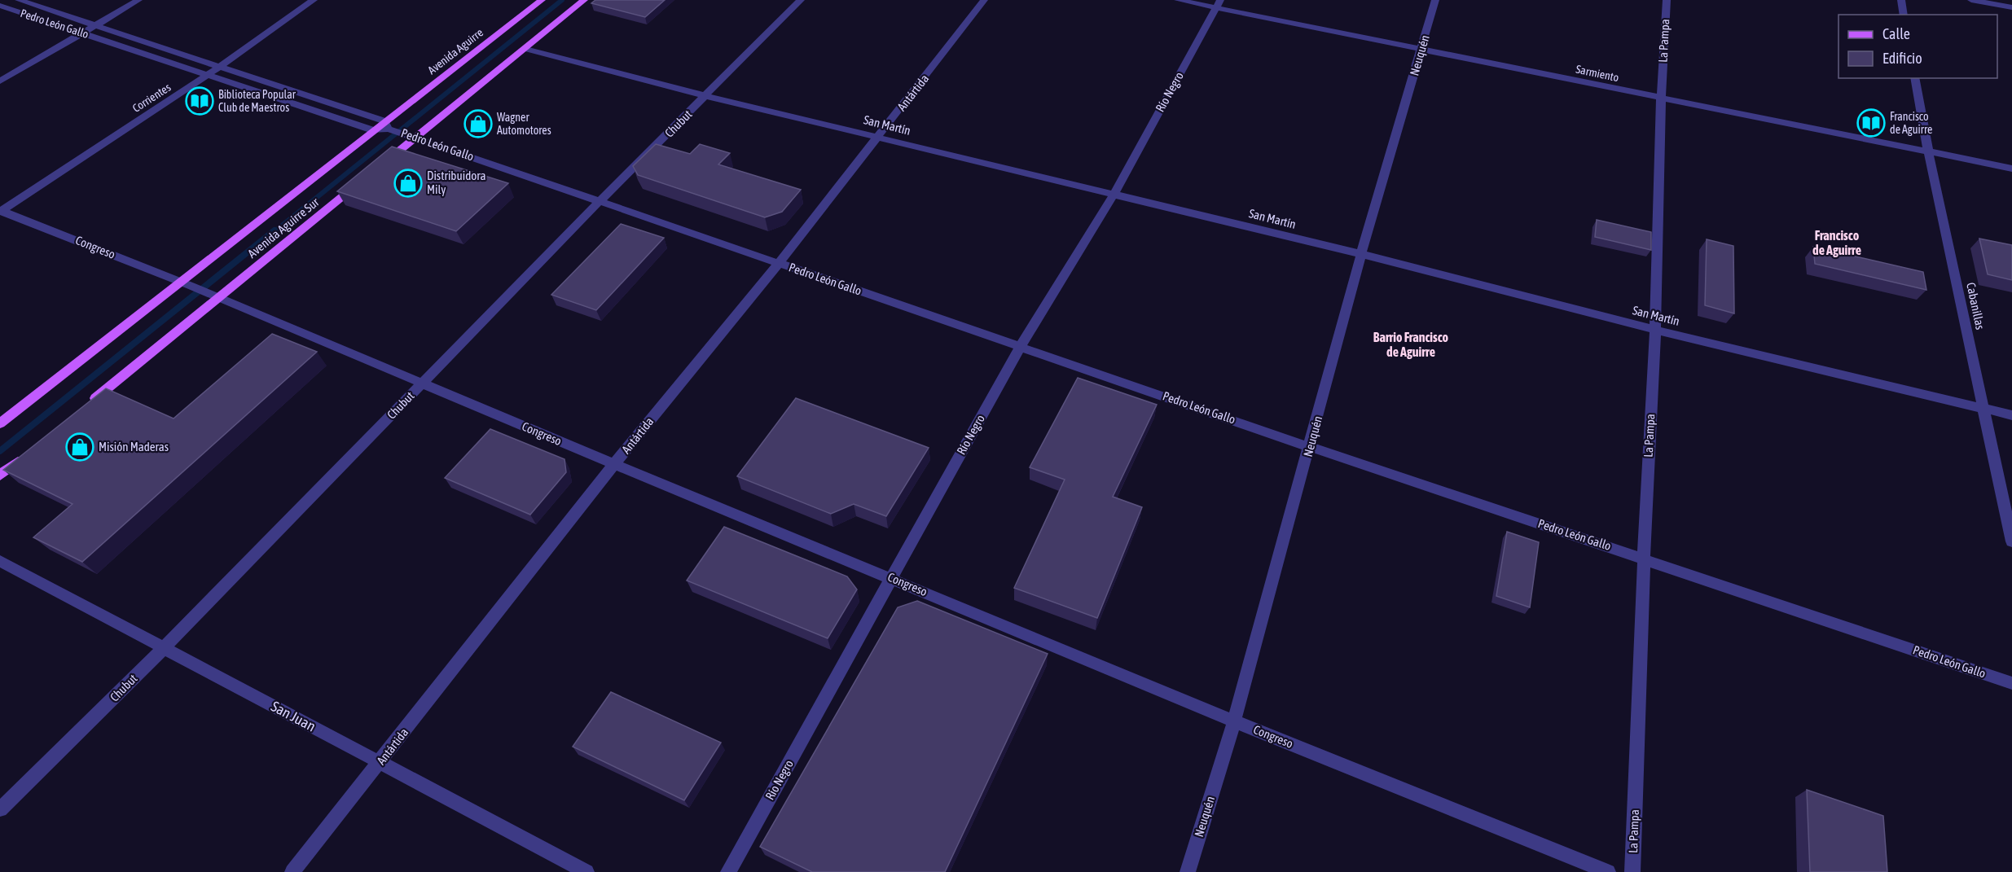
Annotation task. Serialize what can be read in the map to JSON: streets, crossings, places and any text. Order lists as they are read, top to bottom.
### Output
{
  "streets": {
    "main road": ["Avenida Aguirre", "Avenida Aguirre Sur"],
    "street": [
      "Pedro León Gallo",
      "La Pampa",
      "Neuquén",
      "Sarmiento",
      "Río Negro",
      "Antártida",
      "Corrientes",
      "Chubut",
      "San Martín",
      "Congreso",
      "Cabanillas",
      "San Juan"
    ]
  },
  "crossings": [
    ["Pedro León Gallo", "La Pampa"],
    ["Pedro León Gallo", "Avenida Aguirre"],
    ["Pedro León Gallo", "Neuquén"],
    ["Pedro León Gallo", "Río Negro"],
    ["Pedro León Gallo", "Antártida"],
    ["Pedro León Gallo", "Corrientes"],
    ["Pedro León Gallo", "Chubut"],
    ["Pedro León Gallo", "Avenida Aguirre Sur"],
    ["La Pampa", "Sarmiento"],
    ["La Pampa", "San Martín"],
    ["Avenida Aguirre", "Avenida Aguirre Sur"],
    ["Neuquén", "Sarmiento"],
    ["Neuquén", "San Martín"],
    ["Neuquén", "Congreso"],
    ["Sarmiento", "Río Negro"],
    ["Sarmiento", "Cabanillas"],
    ["Río Negro", "San Martín"],
    ["Río Negro", "Congreso"],
    ["Antártida", "San Martín"],
    ["Antártida", "Congreso"],
    ["Antártida", "San Juan"],
    ["Corrientes", "Congreso"],
    ["Chubut", "San Martín"],
    ["Chubut", "Congreso"],
    ["Chubut", "San Juan"],
    ["San Martín", "Cabanillas"],
    ["Avenida Aguirre Sur", "Congreso"]
  ],
  "districts": ["Francisco de Aguirre", "Barrio Francisco de Aguirre"],
  "places": {
    "library": ["Biblioteca Popular Club de Maestros", "Francisco de Aguirre"],
    "shop": ["Wagner Automotores", "Distribuidora Mily", "Misión Maderas"]
  },
  "legend": ["Calle", "Edificio"]
}
